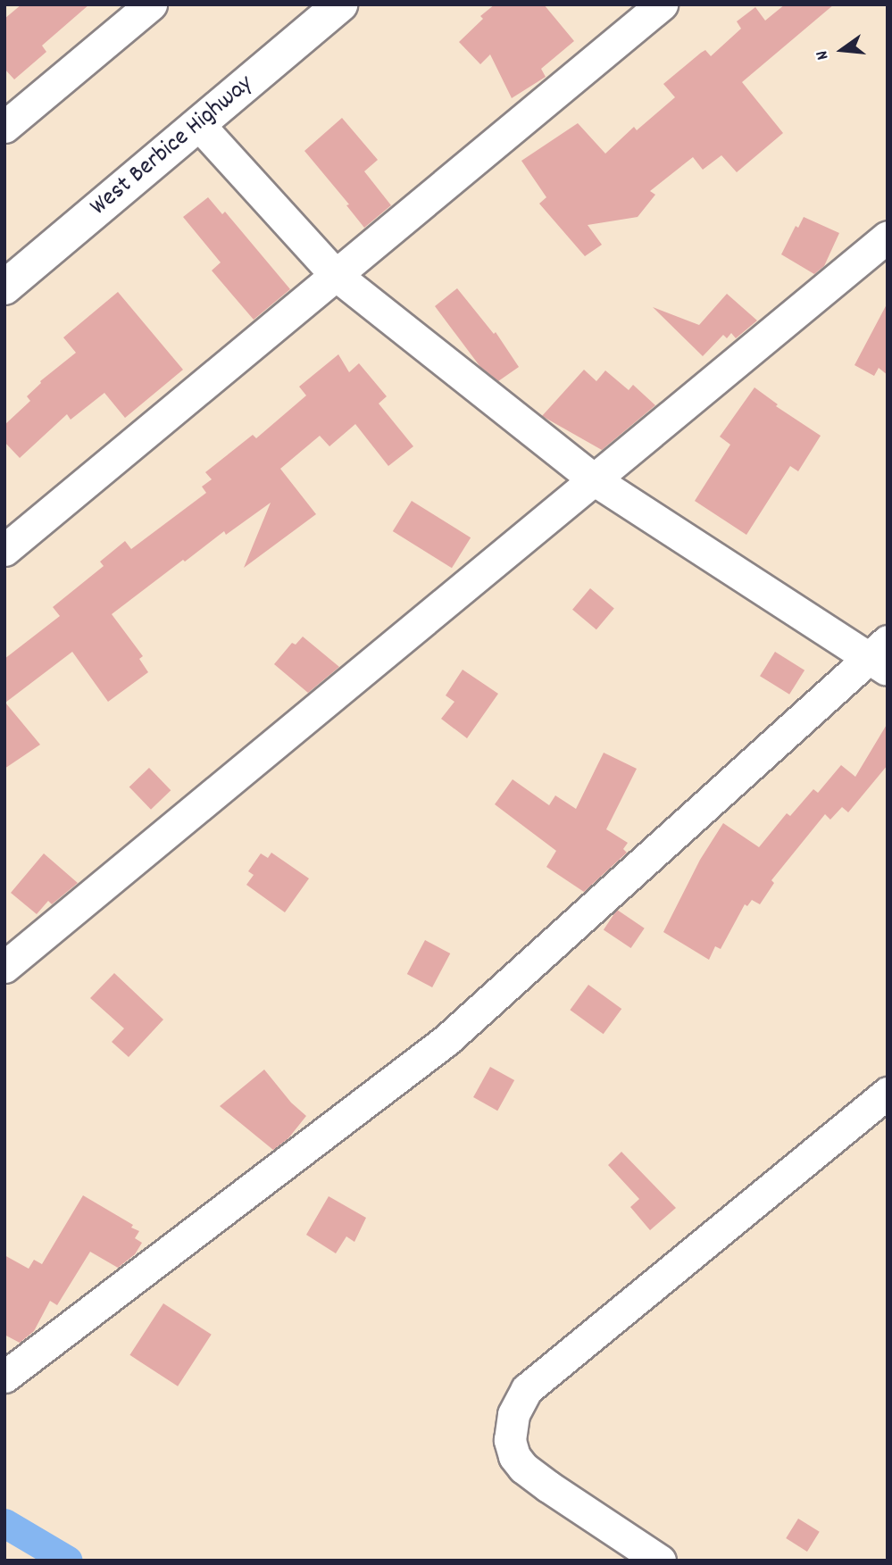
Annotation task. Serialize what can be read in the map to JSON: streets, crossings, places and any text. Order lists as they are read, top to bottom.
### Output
{
  "streets": {
    "main road": ["West Berbice Highway"]
  },
  "north": "left"
}
